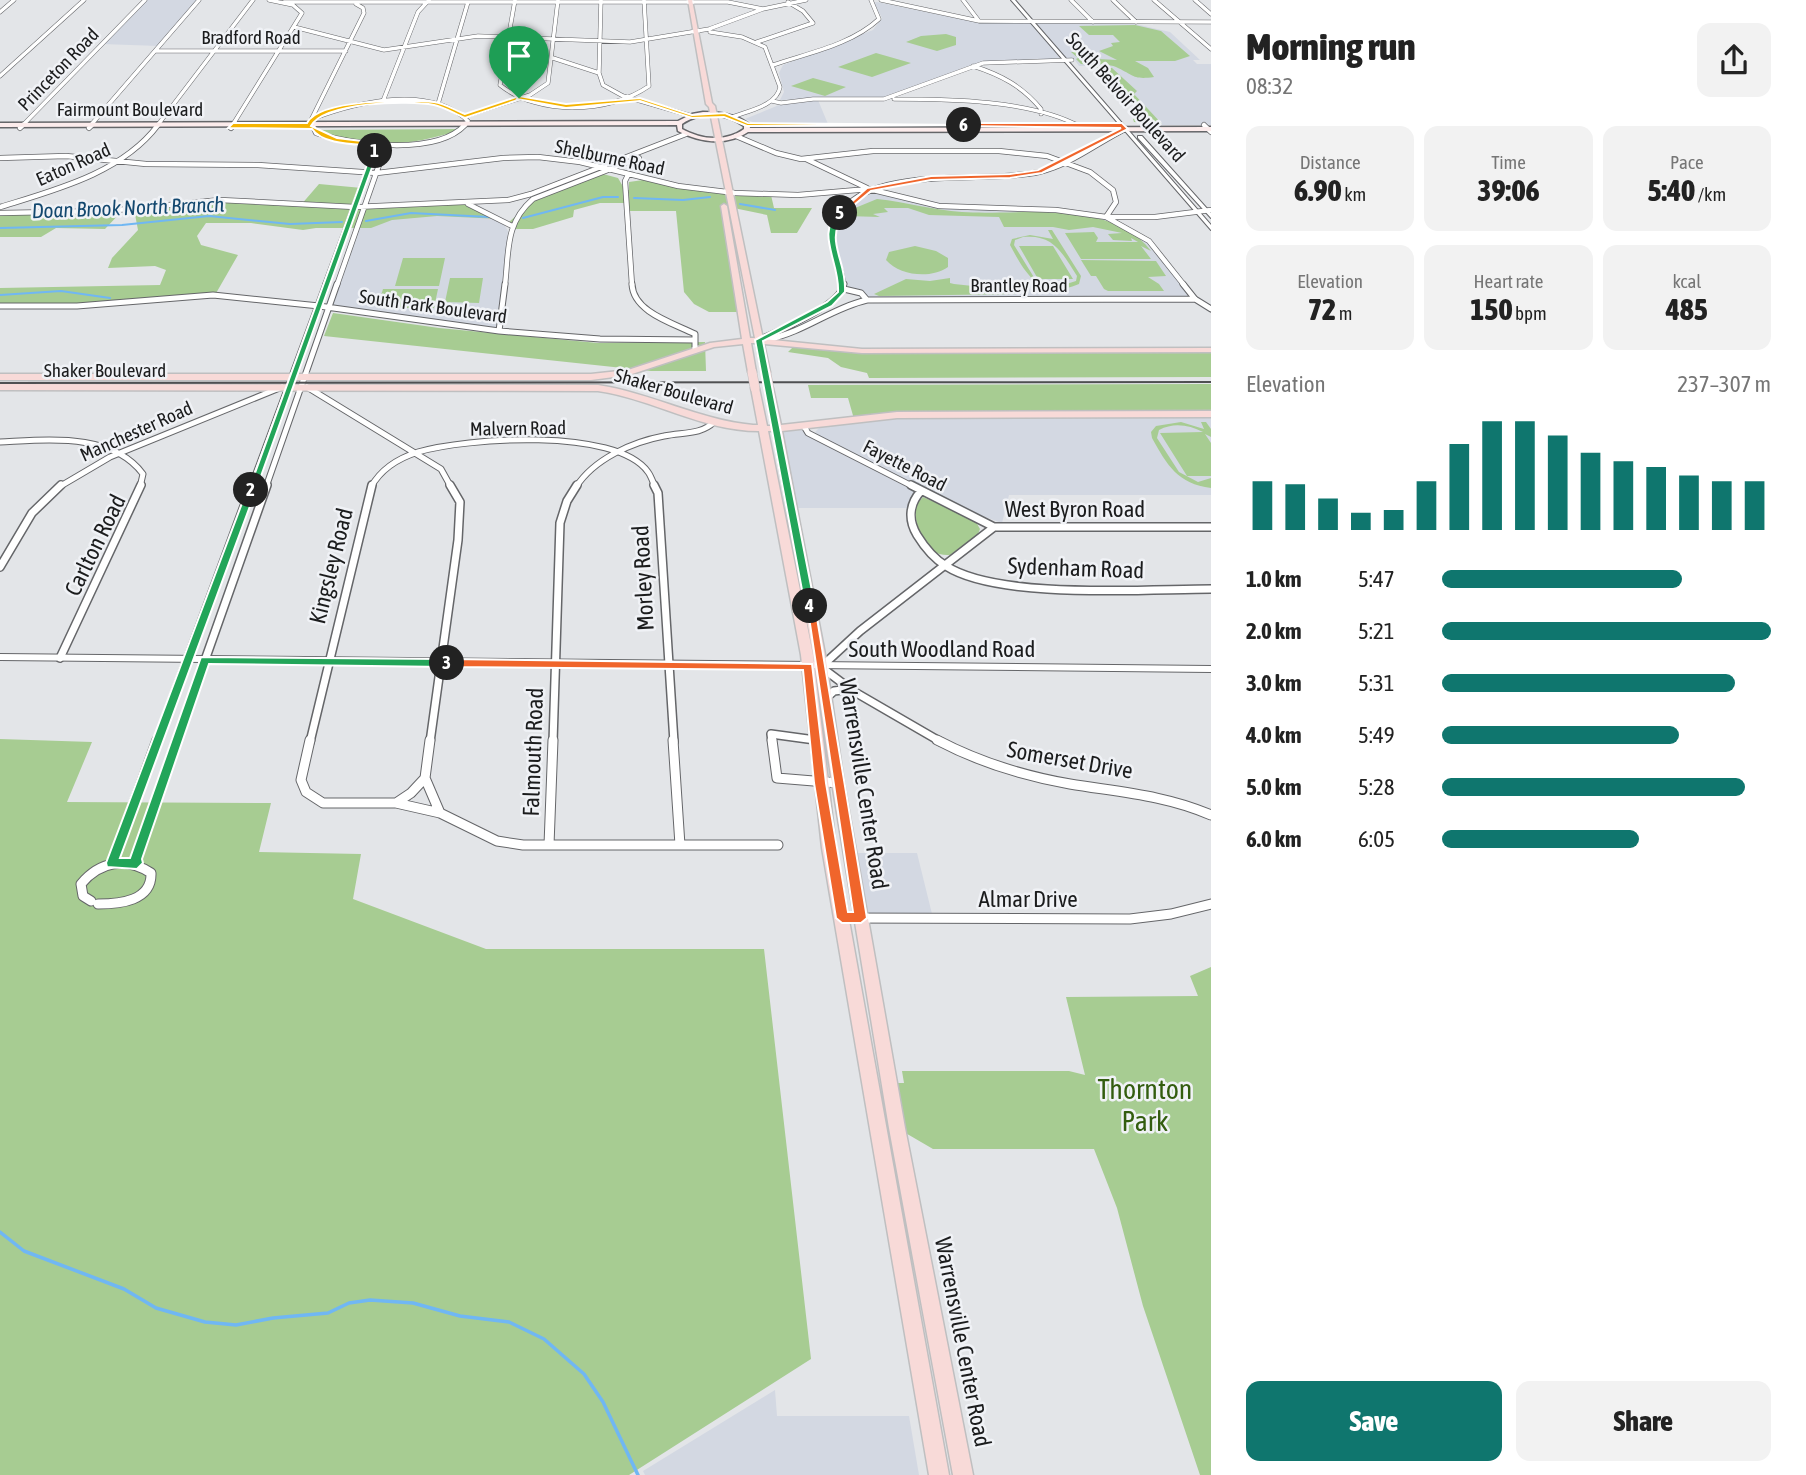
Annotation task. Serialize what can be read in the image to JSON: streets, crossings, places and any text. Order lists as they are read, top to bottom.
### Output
{
  "streets": {
    "main road": ["Fairmount Boulevard", "Shaker Boulevard", "Warrensville Center Road"],
    "street": [
      "Bradford Road",
      "Princeton Road",
      "South Belvoir Boulevard",
      "Shelburne Road",
      "Eaton Road",
      "Brantley Road",
      "South Park Boulevard",
      "Malvern Road",
      "Manchester Road",
      "Fayette Road",
      "West Byron Road",
      "Carlton Road",
      "Kingsley Road",
      "Sydenham Road",
      "Morley Road",
      "South Woodland Road",
      "Falmouth Road",
      "Somerset Drive",
      "Almar Drive"
    ]
  },
  "crossings": [
    ["Bradford Road", "Eaton Road"],
    ["Princeton Road", "Fairmount Boulevard"],
    ["South Belvoir Boulevard", "Shelburne Road"],
    ["Fairmount Boulevard", "Eaton Road"],
    ["Shelburne Road", "Eaton Road"],
    ["Shelburne Road", "Warrensville Center Road"],
    ["Brantley Road", "Shaker Boulevard"],
    ["Brantley Road", "Warrensville Center Road"],
    ["South Park Boulevard", "Shaker Boulevard"],
    ["Shaker Boulevard", "Manchester Road"],
    ["Shaker Boulevard", "Fayette Road"],
    ["Shaker Boulevard", "Falmouth Road"],
    ["Shaker Boulevard", "Warrensville Center Road"],
    ["Malvern Road", "Kingsley Road"],
    ["Malvern Road", "Morley Road"],
    ["Malvern Road", "Falmouth Road"],
    ["Manchester Road", "Carlton Road"],
    ["Fayette Road", "West Byron Road"],
    ["Fayette Road", "Sydenham Road"],
    ["West Byron Road", "Sydenham Road"],
    ["West Byron Road", "South Woodland Road"],
    ["West Byron Road", "Somerset Drive"],
    ["West Byron Road", "Warrensville Center Road"],
    ["Carlton Road", "South Woodland Road"],
    ["Kingsley Road", "South Woodland Road"],
    ["Morley Road", "South Woodland Road"],
    ["Morley Road", "Falmouth Road"],
    ["South Woodland Road", "Falmouth Road"],
    ["South Woodland Road", "Somerset Drive"],
    ["South Woodland Road", "Warrensville Center Road"],
    ["Somerset Drive", "Warrensville Center Road"],
    ["Warrensville Center Road", "Almar Drive"]
  ],
  "water": ["Doan Brook North Branch"],
  "parks": ["Thornton Park"],
  "page": {
    "heading": ["Morning run", "08:32"],
    "pins": [
      "6",
      "1",
      "5",
      "2",
      "4",
      "3"
    ],
    "stats": [
      ["Distance", "6.90 km"],
      ["Time", "39:06"],
      ["Pace", "5:40 /km"],
      ["Elevation", "72 m"],
      ["Heart rate", "150 bpm"],
      ["kcal", "485"]
    ],
    "chart": ["Elevation", "237–307 m"],
    "list": [
      {
        "name": "1.0 km",
        "note": "5:47"
      },
      {
        "name": "2.0 km",
        "note": "5:21"
      },
      {
        "name": "3.0 km",
        "note": "5:31"
      },
      {
        "name": "4.0 km",
        "note": "5:49"
      },
      {
        "name": "5.0 km",
        "note": "5:28"
      },
      {
        "name": "6.0 km",
        "note": "6:05"
      }
    ],
    "buttons": ["Save", "Share"]
  }
}
